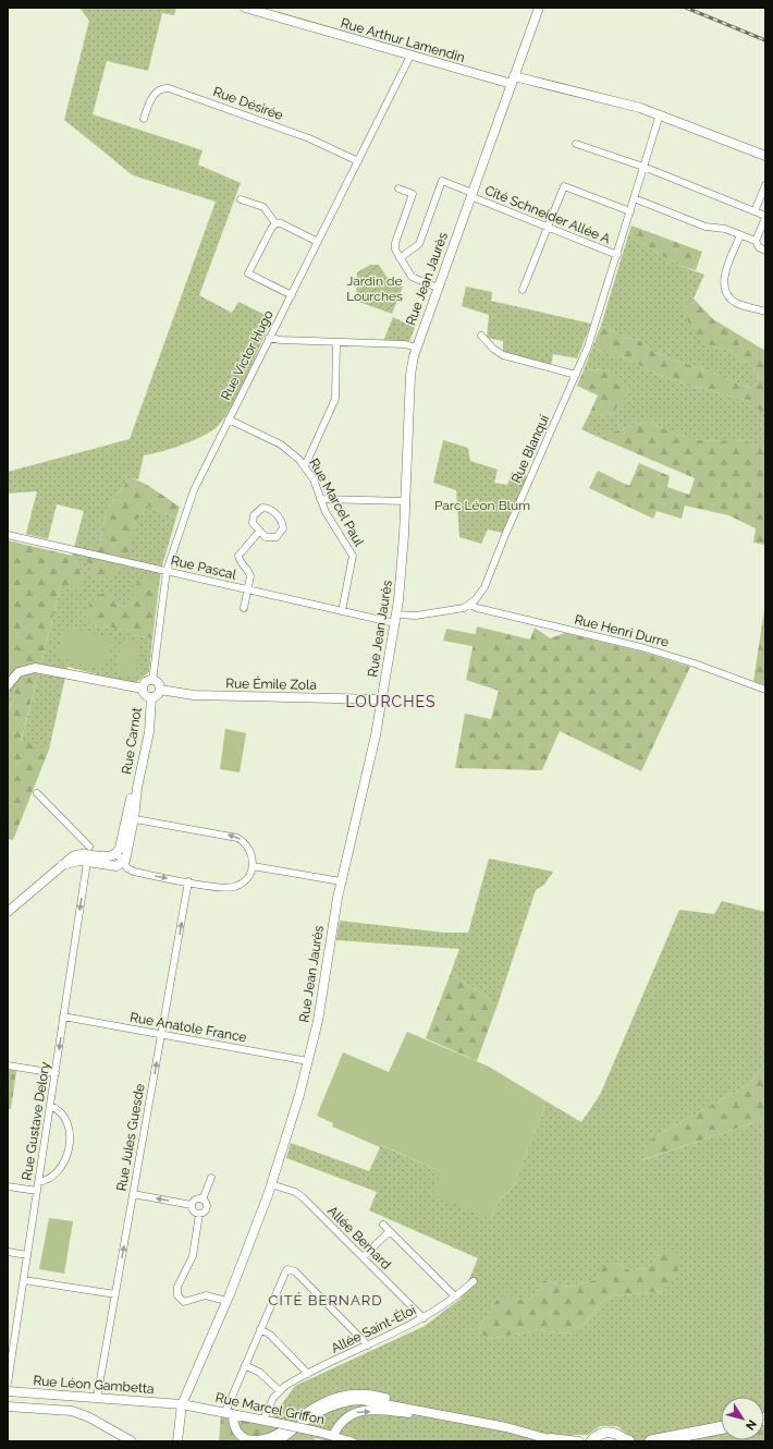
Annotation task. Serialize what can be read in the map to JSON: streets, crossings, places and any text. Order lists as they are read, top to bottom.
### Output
{
  "streets": {
    "street": [
      "Rue Arthur Lamendin",
      "Rue Désirée",
      "Cité Schneider Allée A",
      "Rue Jean Jaurès",
      "Rue Victor Hugo",
      "Rue Blanqui",
      "Rue Marcel Paul",
      "Rue Pascal",
      "Rue Henri Durre",
      "Rue Émile Zola",
      "Rue Carnot",
      "Rue Anatole France",
      "Rue Gustave Delory",
      "Rue Jules Guesde",
      "Allée Bernard",
      "Allée Saint-Éloi",
      "Rue Léon Gambetta",
      "Rue Marcel Griffon"
    ]
  },
  "crossings": [
    ["Rue Arthur Lamendin", "Rue Jean Jaurès"],
    ["Rue Arthur Lamendin", "Rue Victor Hugo"],
    ["Rue Arthur Lamendin", "Rue Blanqui"],
    ["Rue Désirée", "Rue Victor Hugo"],
    ["Cité Schneider Allée A", "Rue Jean Jaurès"],
    ["Cité Schneider Allée A", "Rue Blanqui"],
    ["Rue Jean Jaurès", "Rue Pascal"],
    ["Rue Jean Jaurès", "Rue Émile Zola"],
    ["Rue Jean Jaurès", "Rue Anatole France"],
    ["Rue Jean Jaurès", "Allée Bernard"],
    ["Rue Jean Jaurès", "Rue Léon Gambetta"],
    ["Rue Jean Jaurès", "Rue Marcel Griffon"],
    ["Rue Victor Hugo", "Rue Marcel Paul"],
    ["Rue Victor Hugo", "Rue Pascal"],
    ["Rue Victor Hugo", "Rue Émile Zola"],
    ["Rue Victor Hugo", "Rue Carnot"],
    ["Rue Blanqui", "Rue Henri Durre"],
    ["Rue Marcel Paul", "Rue Pascal"],
    ["Rue Émile Zola", "Rue Carnot"],
    ["Rue Anatole France", "Rue Gustave Delory"],
    ["Rue Anatole France", "Rue Jules Guesde"],
    ["Rue Jules Guesde", "Rue Léon Gambetta"],
    ["Allée Bernard", "Allée Saint-Éloi"],
    ["Allée Saint-Éloi", "Rue Marcel Griffon"],
    ["Rue Léon Gambetta", "Rue Marcel Griffon"]
  ],
  "one_way": ["Rue Gustave Delory", "Rue Jules Guesde"],
  "districts": ["LOURCHES", "CITÉ BERNARD"],
  "parks": ["Jardin de Lourches", "Parc Léon Blum"],
  "north": "bottom right"
}
